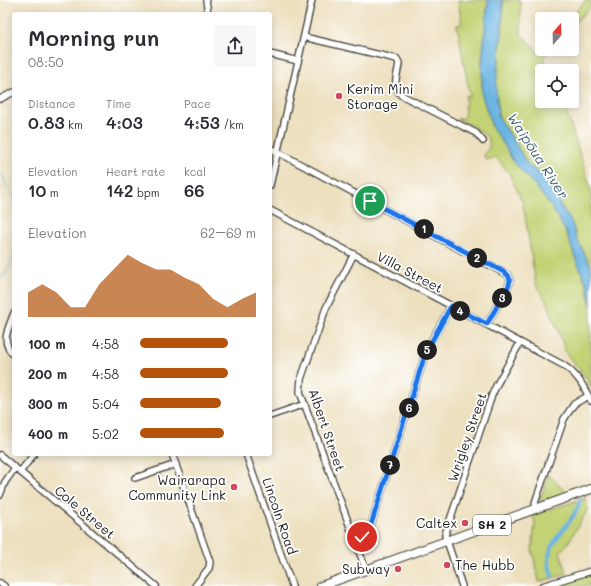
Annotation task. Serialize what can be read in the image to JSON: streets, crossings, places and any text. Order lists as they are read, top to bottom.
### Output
{
  "streets": {
    "highway": ["SH 2"],
    "street": [
      "Villa Street",
      "Albert Street",
      "Wrigley Street",
      "Cole Street",
      "Lincoln Road"
    ]
  },
  "crossings": [
    ["Villa Street", "Albert Street"],
    ["Villa Street", "Wrigley Street"],
    ["Albert Street", "SH 2"],
    ["Wrigley Street", "SH 2"]
  ],
  "water": ["Waipōua River"],
  "places": [
    "Kerim Mini Storage",
    "Wairarapa Community Link",
    "Caltex",
    "The Hubb",
    "Subway"
  ],
  "north": "top",
  "page": {
    "heading": ["Morning run", "08:50"],
    "stats": [
      ["Distance", "0.83 km"],
      ["Time", "4:03"],
      ["Pace", "4:53 /km"],
      ["Elevation", "10 m"],
      ["Heart rate", "142 bpm"],
      ["kcal", "66"]
    ],
    "chart": ["Elevation", "62–69 m"],
    "pins": [
      "1",
      "2",
      "3",
      "4",
      "5",
      "6",
      "7"
    ],
    "list": [
      {
        "name": "100 m",
        "note": "4:58"
      },
      {
        "name": "200 m",
        "note": "4:58"
      },
      {
        "name": "300 m",
        "note": "5:04"
      },
      {
        "name": "400 m",
        "note": "5:02"
      }
    ]
  }
}
